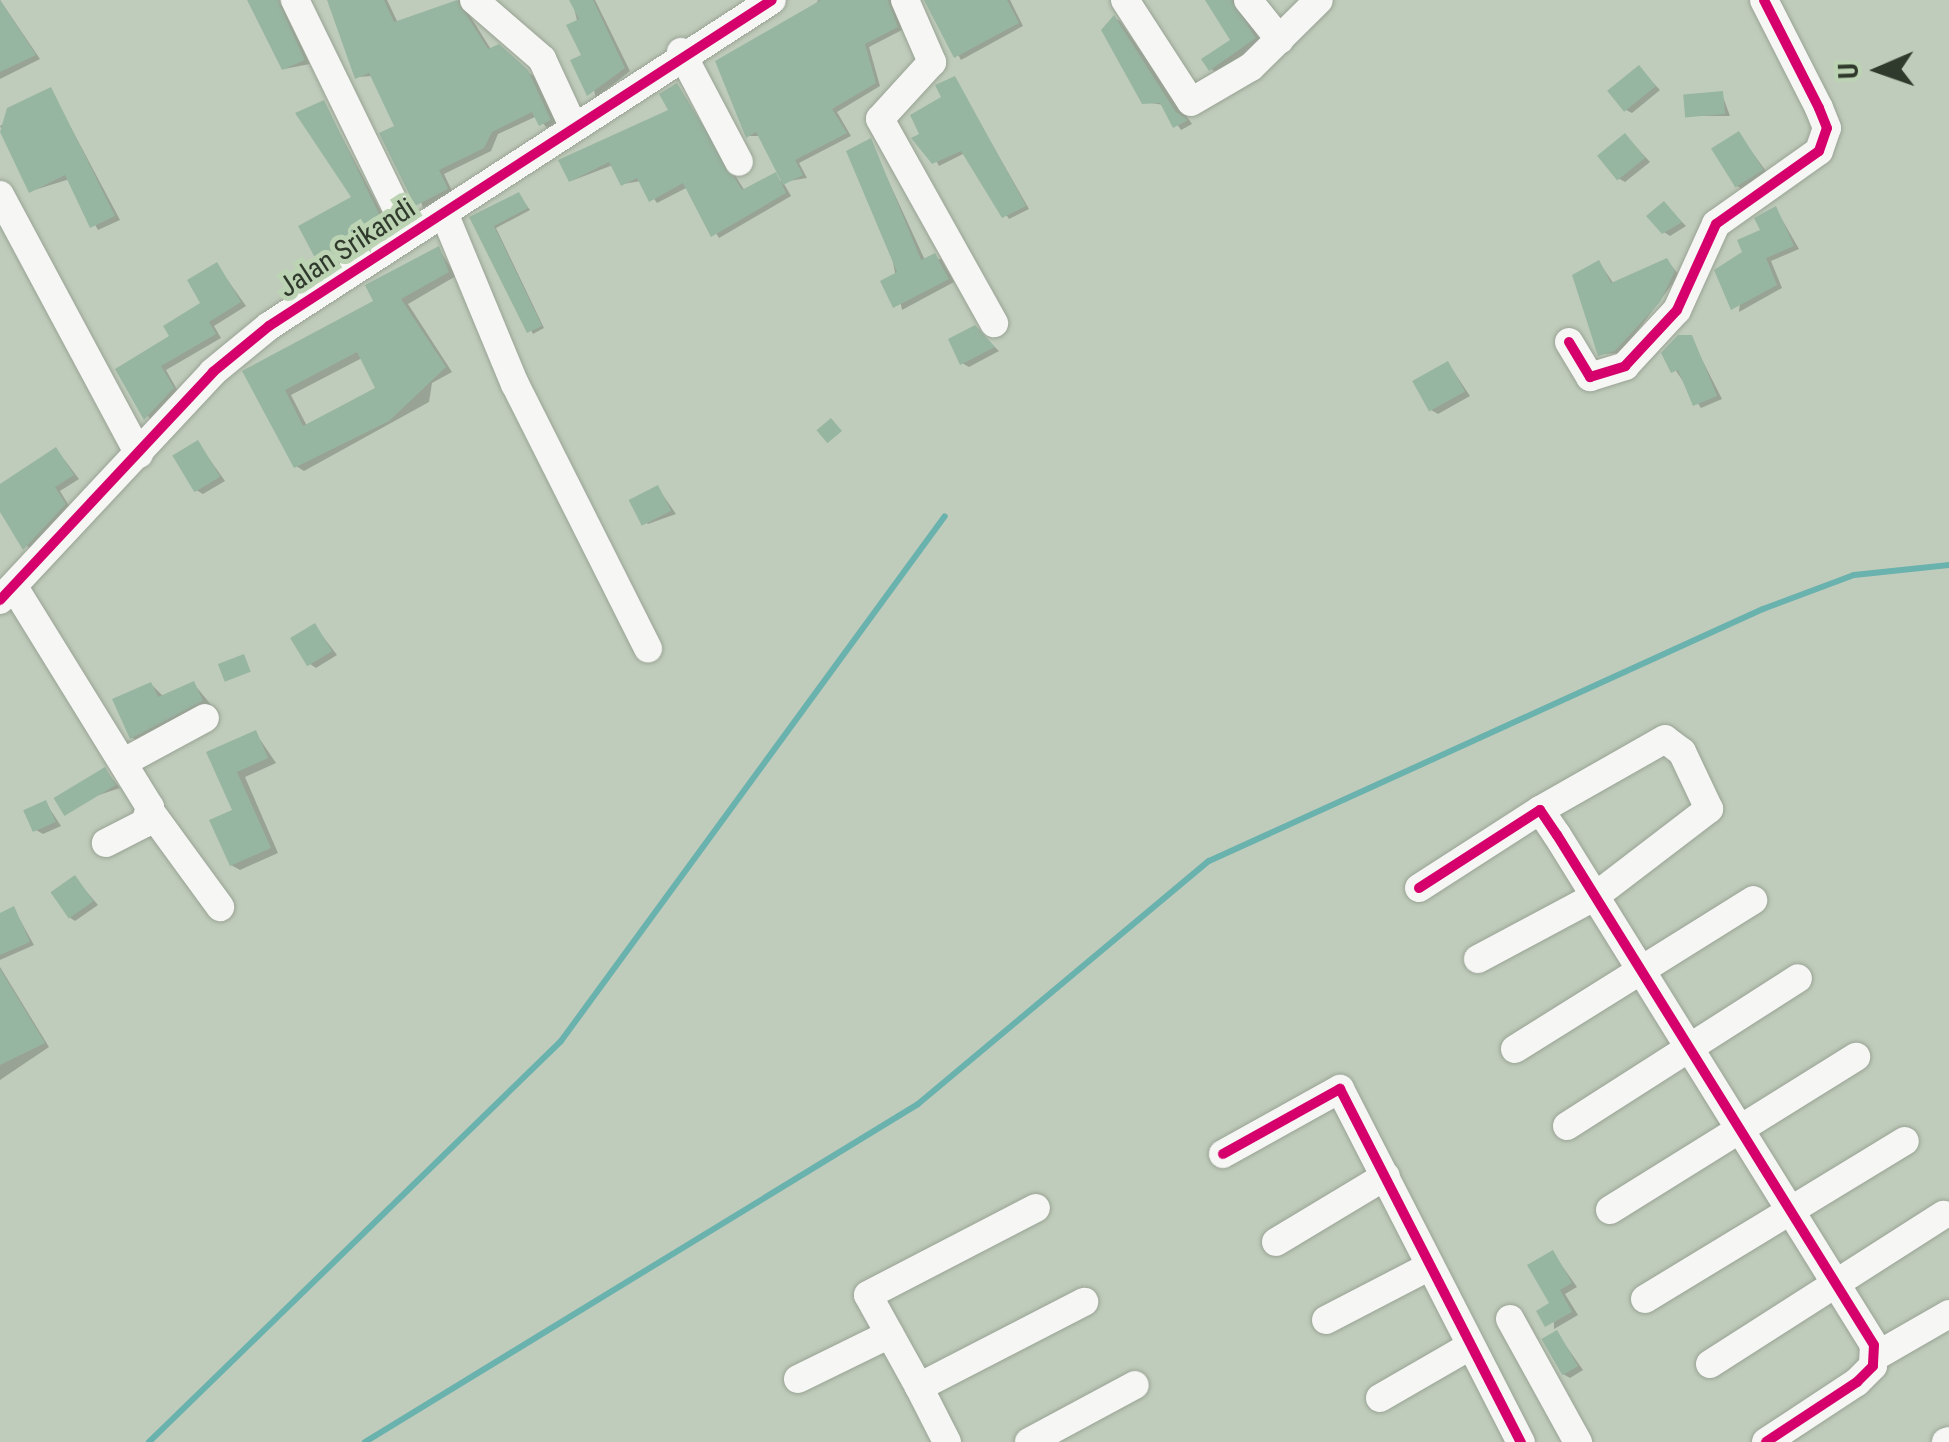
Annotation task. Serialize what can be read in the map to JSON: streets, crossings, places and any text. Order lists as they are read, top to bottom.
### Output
{
  "streets": {
    "street": ["Jalan Srikandi"]
  },
  "north": "left"
}
